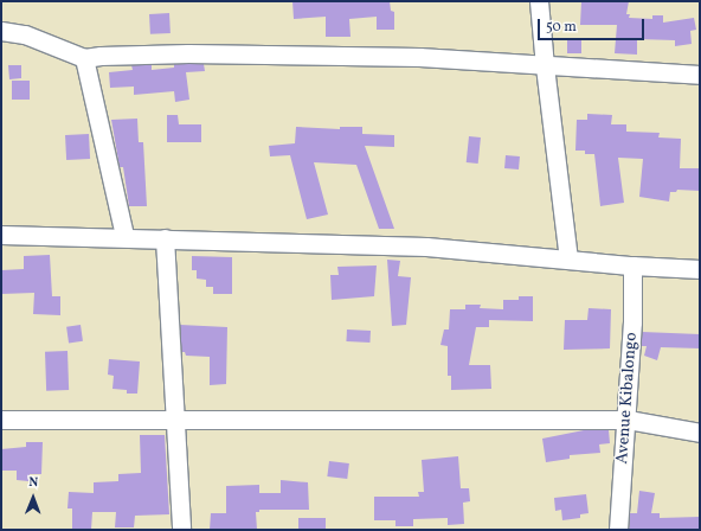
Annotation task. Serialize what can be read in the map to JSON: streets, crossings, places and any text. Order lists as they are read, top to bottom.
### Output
{
  "streets": {
    "street": ["Avenue Kibalongo"]
  },
  "scale_bar": "50 m",
  "north": "top"
}
